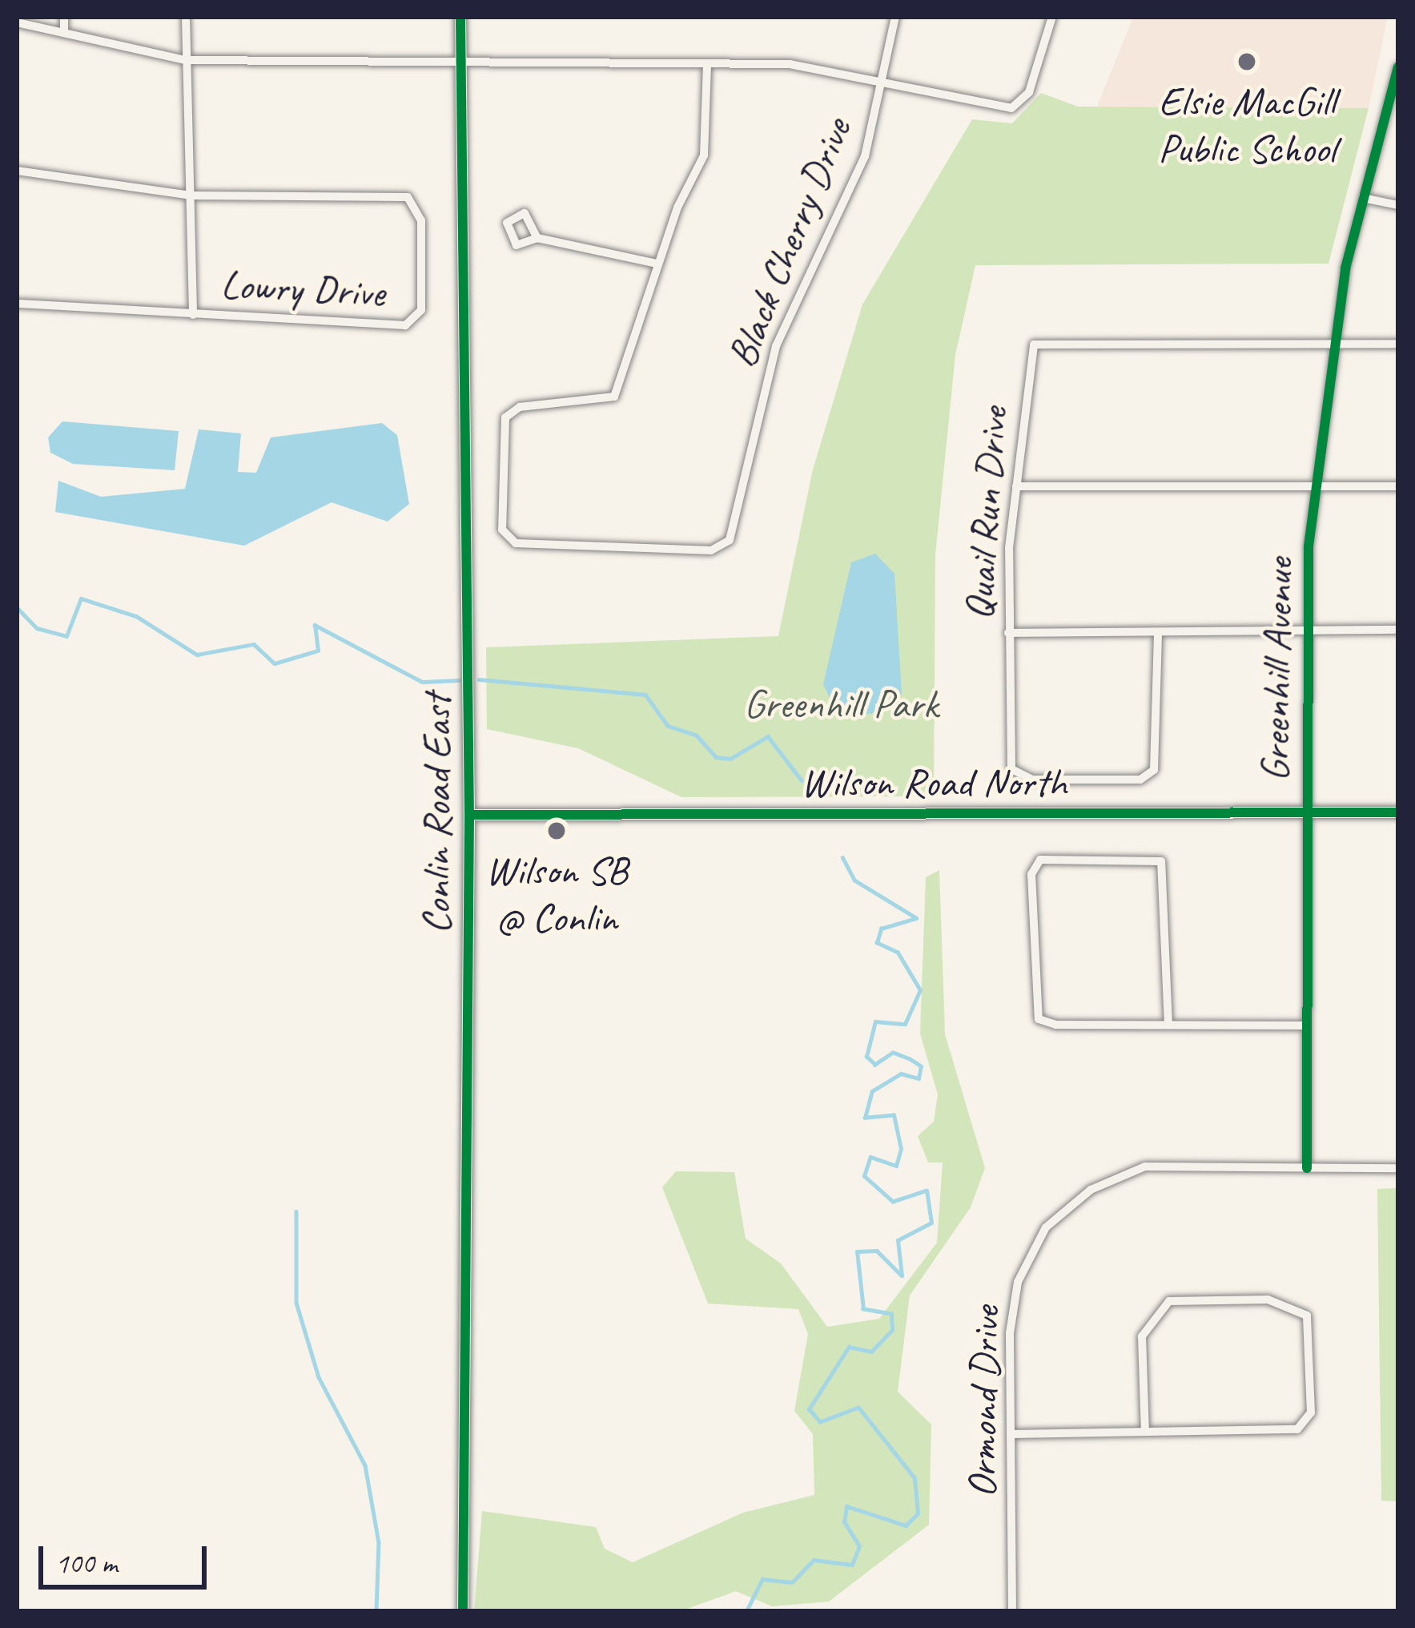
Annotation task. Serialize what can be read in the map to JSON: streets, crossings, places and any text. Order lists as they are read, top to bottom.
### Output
{
  "streets": {
    "street": [
      "Black Cherry Drive",
      "Lowry Drive",
      "Quail Run Drive",
      "Greenhill Avenue",
      "Wilson Road North",
      "Conlin Road East",
      "Ormond Drive"
    ]
  },
  "crossings": [
    ["Quail Run Drive", "Greenhill Avenue"],
    ["Greenhill Avenue", "Wilson Road North"],
    ["Greenhill Avenue", "Ormond Drive"],
    ["Wilson Road North", "Conlin Road East"]
  ],
  "parks": ["Greenhill Park"],
  "places": ["Elsie MacGill Public School", "Wilson SB @ Conlin"],
  "scale_bar": "100 m"
}
